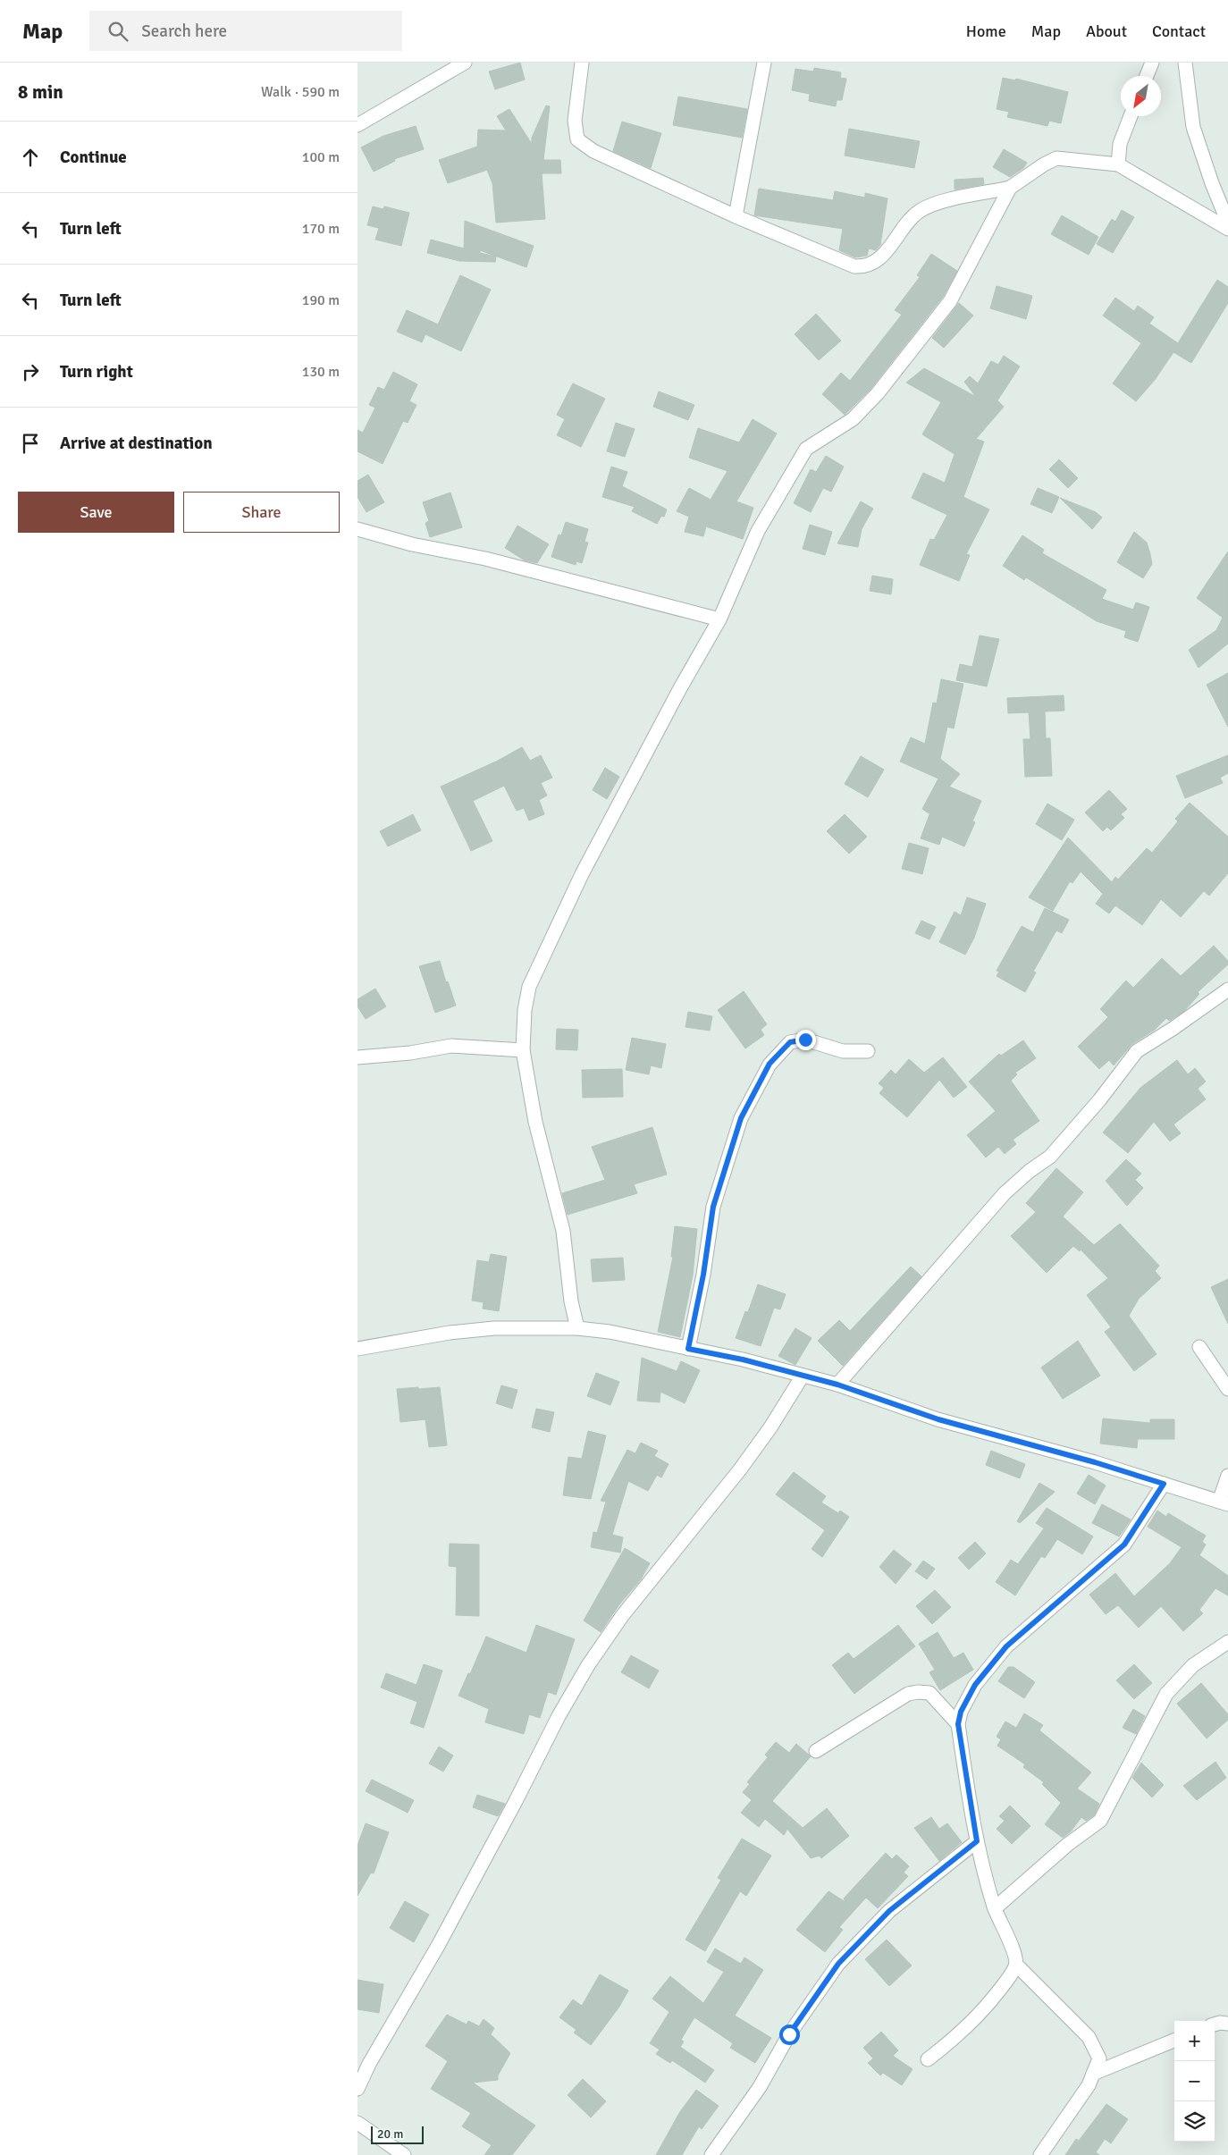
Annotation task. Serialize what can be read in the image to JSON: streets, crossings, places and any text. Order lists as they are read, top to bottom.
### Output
{
  "scale_bar": "20 m",
  "north": "bottom left",
  "page": {
    "header": "Map",
    "search": "Search here",
    "nav": [
      "Home",
      "Map",
      "About",
      "Contact"
    ],
    "heading": ["8 min", "Walk · 590 m"],
    "list": [
      ["Continue", "100 m"],
      ["Turn left", "170 m"],
      ["Turn left", "190 m"],
      ["Turn right", "130 m"],
      "Arrive at destination"
    ],
    "buttons": ["Save", "Share"],
    "map_buttons": ["+", "−"],
    "scale": "20 m"
  }
}
